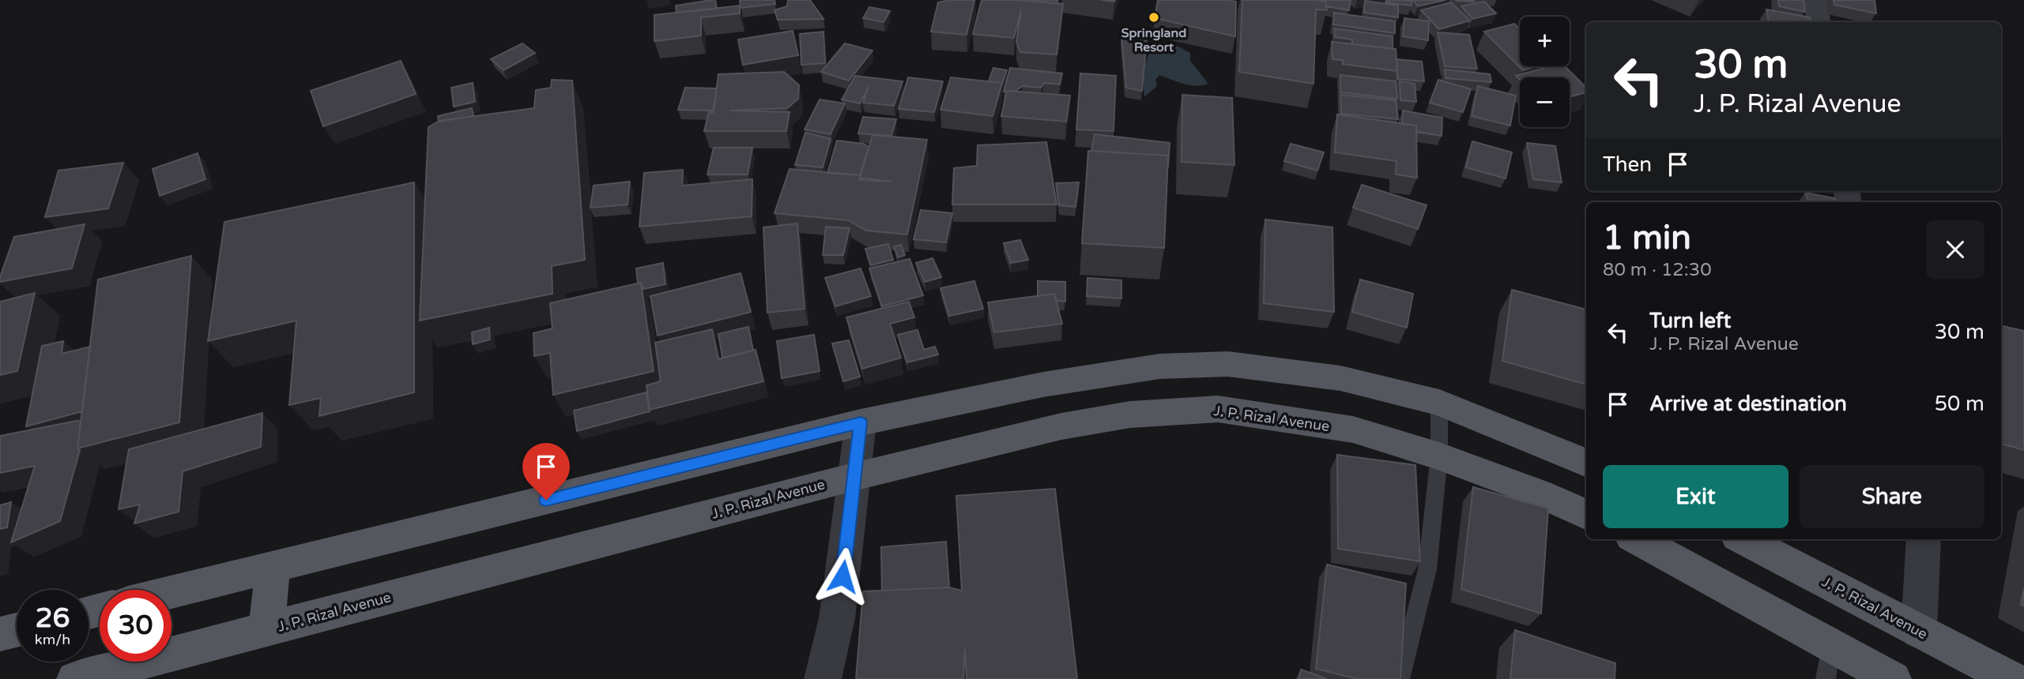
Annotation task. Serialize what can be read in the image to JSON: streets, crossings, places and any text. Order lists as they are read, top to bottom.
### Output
{
  "streets": {
    "main road": ["J. P. Rizal Avenue"]
  },
  "places": ["Springland Resort"],
  "page": {
    "map_buttons": ["+", "−"],
    "turn": ["30 m", "J. P. Rizal Avenue"],
    "then": "Then",
    "heading": ["1 min", "80 m · 12:30"],
    "list": [
      {
        "name": "Turn left",
        "note": "J. P. Rizal Avenue",
        "value": "30 m"
      },
      {
        "name": "Arrive at destination",
        "value": "50 m"
      }
    ],
    "buttons": ["Exit", "Share"],
    "speed": "26 km/h",
    "limit": "30"
  }
}
